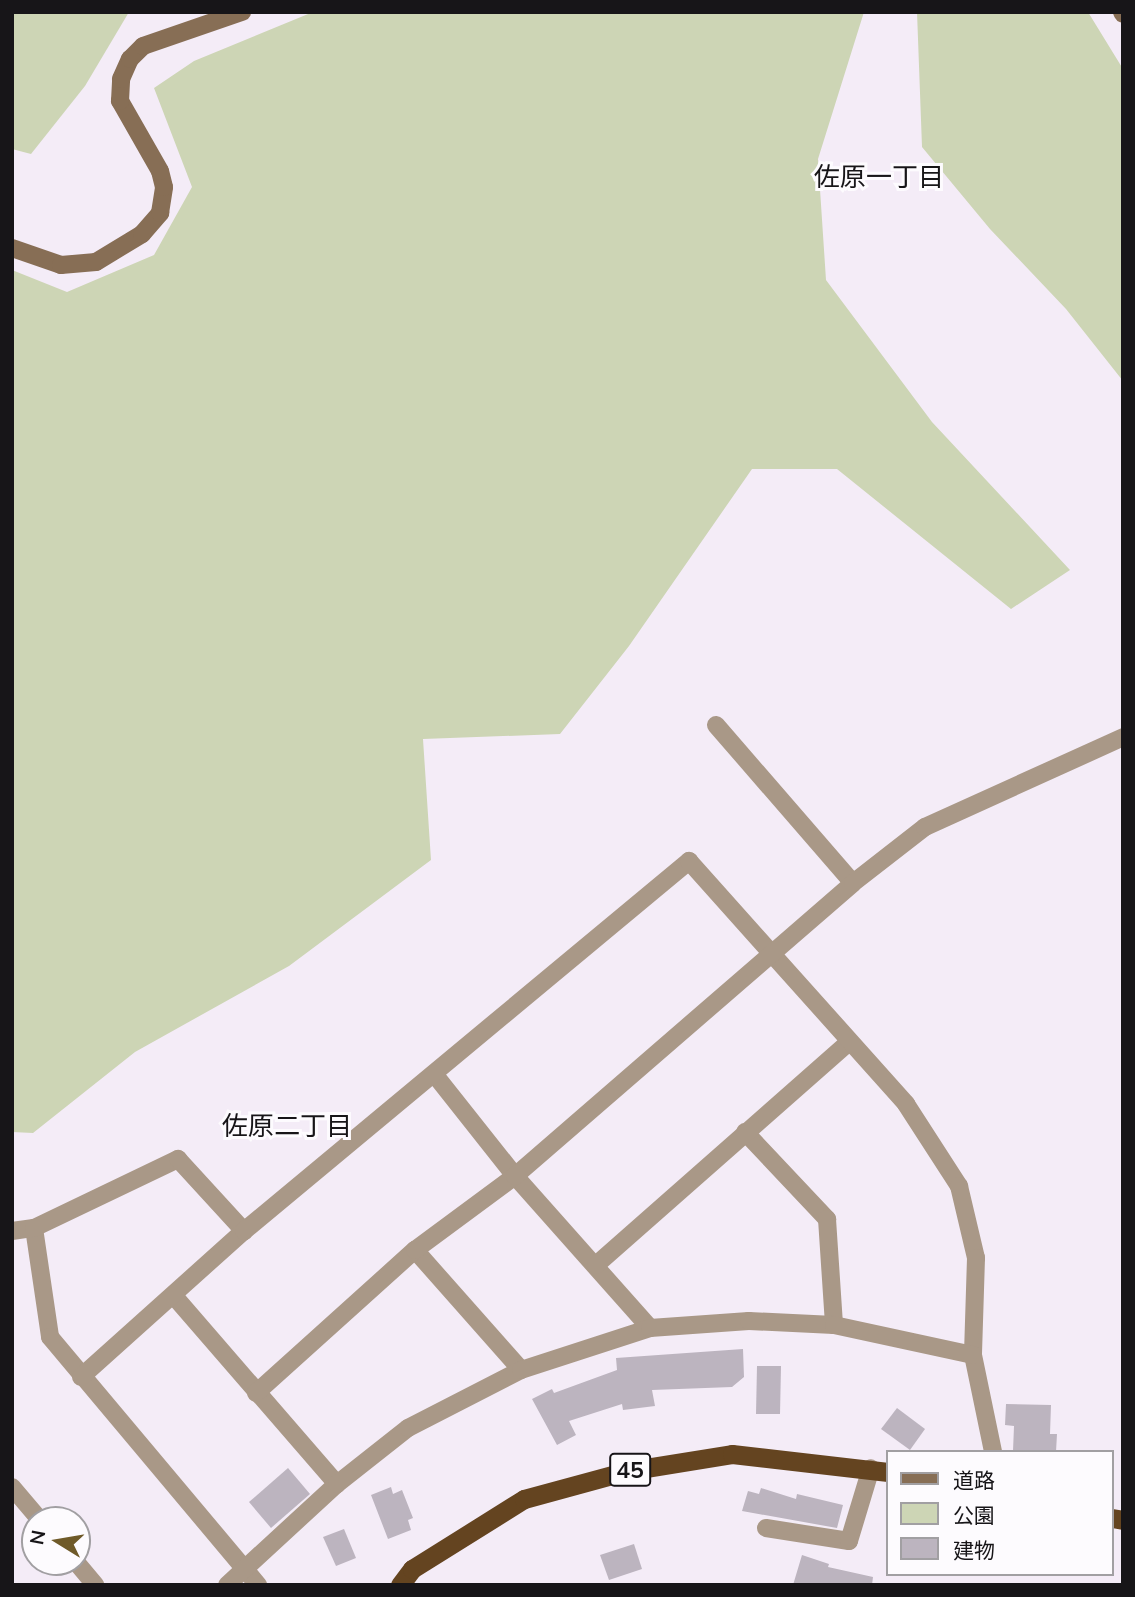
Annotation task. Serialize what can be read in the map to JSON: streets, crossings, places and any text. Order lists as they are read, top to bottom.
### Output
{
  "streets": {
    "highway": ["45"]
  },
  "districts": ["佐原一丁目", "佐原二丁目"],
  "legend": ["道路", "公園", "建物"],
  "north": "left"
}
